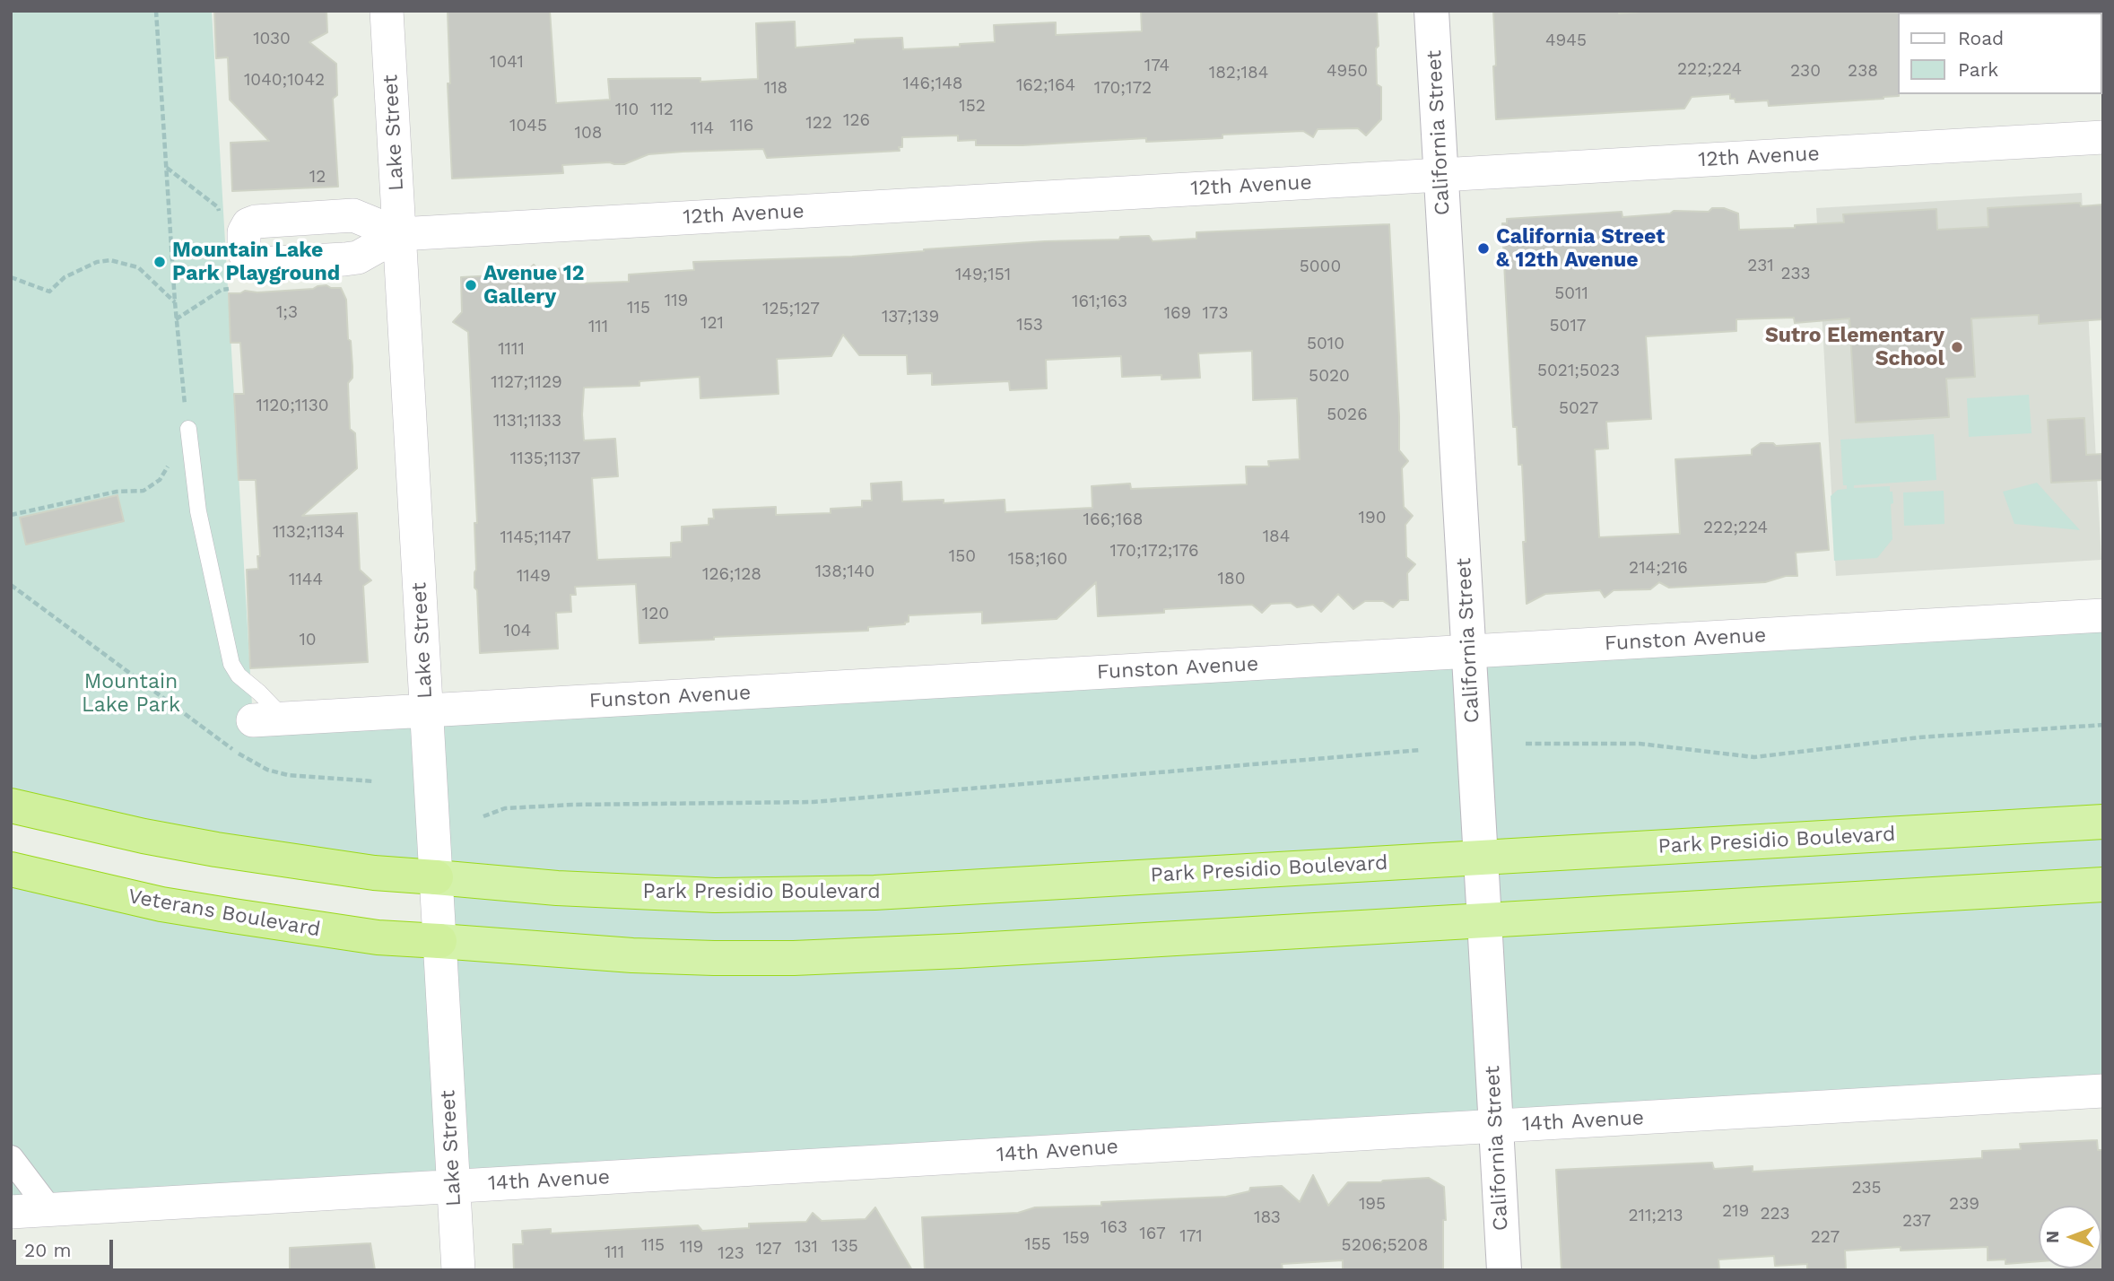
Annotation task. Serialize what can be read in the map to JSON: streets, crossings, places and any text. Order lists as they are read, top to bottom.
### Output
{
  "streets": {
    "highway": ["Park Presidio Boulevard", "Veterans Boulevard"],
    "main road": ["California Street"],
    "street": [
      "Lake Street",
      "12th Avenue",
      "Funston Avenue",
      "14th Avenue"
    ]
  },
  "crossings": [
    ["Lake Street", "12th Avenue"],
    ["Lake Street", "Funston Avenue"],
    ["Lake Street", "Park Presidio Boulevard"],
    ["Lake Street", "Veterans Boulevard"],
    ["Lake Street", "14th Avenue"],
    ["California Street", "12th Avenue"],
    ["California Street", "Funston Avenue"],
    ["California Street", "Park Presidio Boulevard"],
    ["California Street", "14th Avenue"]
  ],
  "parks": ["Mountain Lake Park"],
  "places": [
    "California Street & 12th Avenue",
    "Mountain Lake Park Playground",
    "Avenue 12 Gallery",
    "Sutro Elementary School"
  ],
  "house_numbers": [
    "1030",
    "4945",
    "1041",
    "174",
    "222;224",
    "4950",
    "230",
    "238",
    "182;184",
    "1040;1042",
    "146;148",
    "162;164",
    "118",
    "170;172",
    "152",
    "110",
    "112",
    "126",
    "122",
    "1045",
    "116",
    "114",
    "108",
    "12",
    "231",
    "5000",
    "233",
    "149;151",
    "5011",
    "119",
    "161;163",
    "115",
    "125;127",
    "1;3",
    "169",
    "173",
    "137;139",
    "121",
    "153",
    "5017",
    "111",
    "5010",
    "1111",
    "5021;5023",
    "5020",
    "1127;1129",
    "1120;1130",
    "5027",
    "5026",
    "1131;1133",
    "1135;1137",
    "190",
    "166;168",
    "222;224",
    "1132;1134",
    "184",
    "1145;1147",
    "170;172;176",
    "150",
    "158;160",
    "214;216",
    "138;140",
    "126;128",
    "1149",
    "180",
    "1144",
    "120",
    "104",
    "10",
    "235",
    "195",
    "239",
    "219",
    "223",
    "211;213",
    "183",
    "237",
    "163",
    "167",
    "171",
    "227",
    "159",
    "155",
    "115",
    "5206;5208",
    "135",
    "119",
    "131",
    "127",
    "111",
    "123"
  ],
  "legend": ["Road", "Park"],
  "scale_bar": "20 m",
  "north": "left"
}
